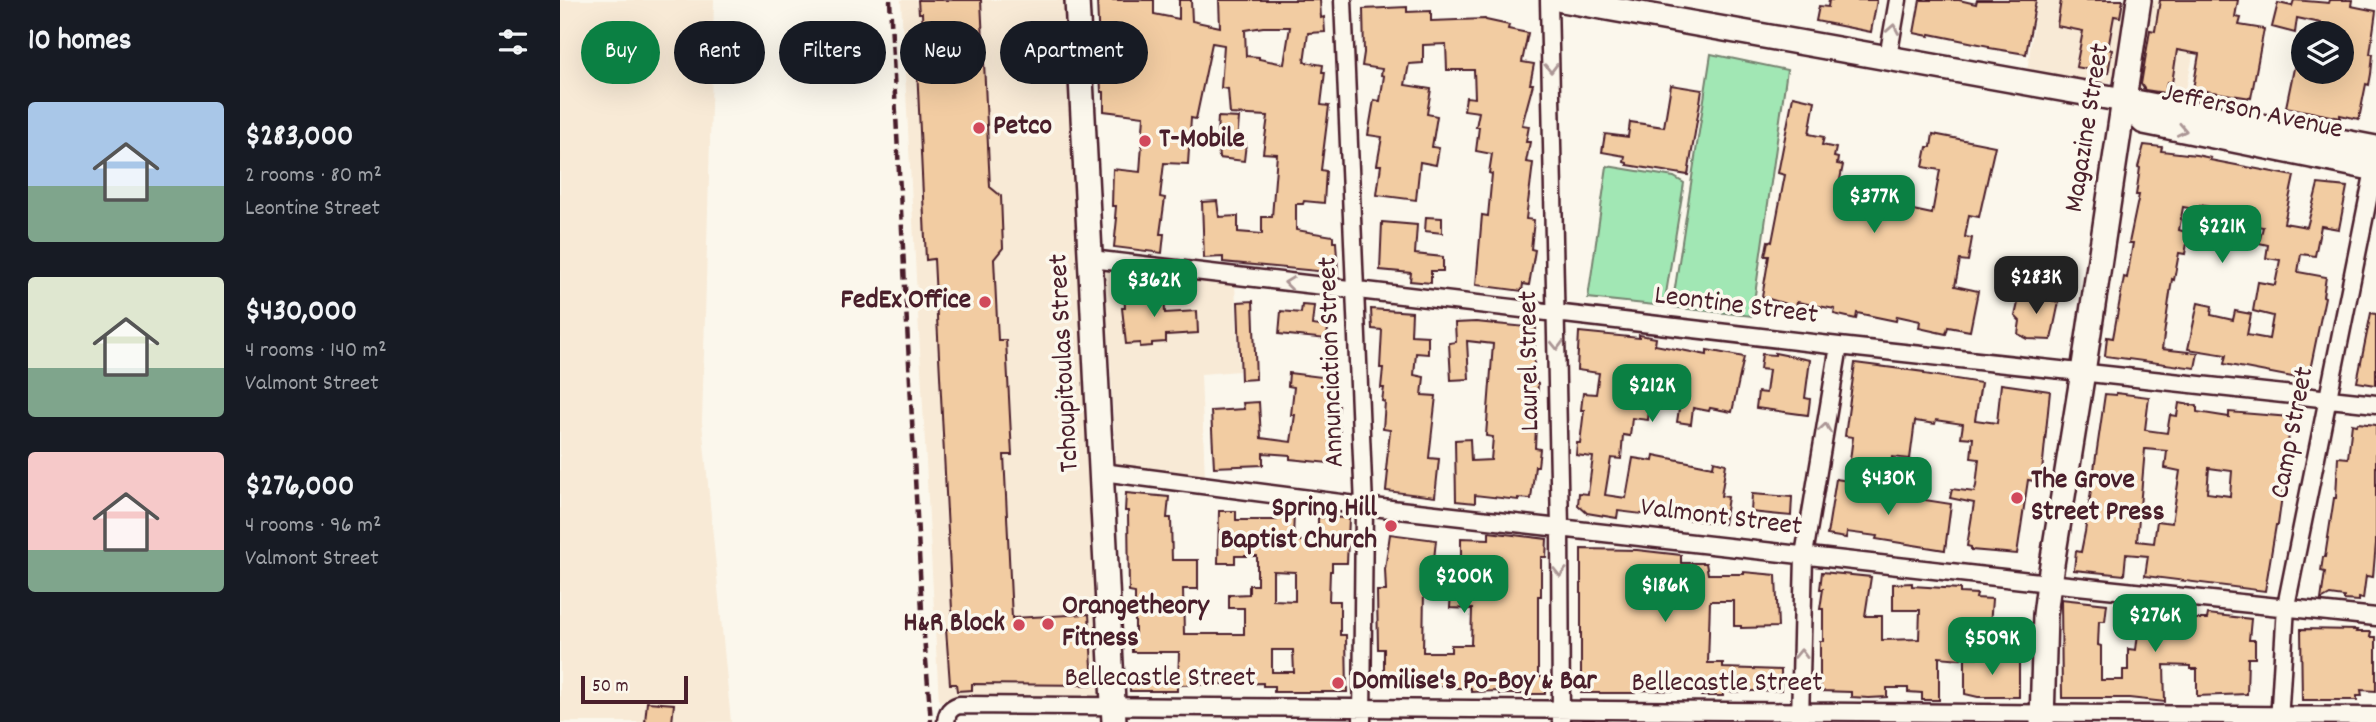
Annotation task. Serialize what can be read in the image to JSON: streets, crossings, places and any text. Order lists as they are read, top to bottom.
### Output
{
  "streets": {
    "street": [
      "Jefferson Avenue",
      "Magazine Street",
      "Leontine Street",
      "Laurel Street",
      "Annunciation Street",
      "Tchoupitoulas Street",
      "Camp Street",
      "Valmont Street",
      "Bellecastle Street"
    ]
  },
  "crossings": [
    ["Jefferson Avenue", "Magazine Street"],
    ["Jefferson Avenue", "Camp Street"],
    ["Magazine Street", "Leontine Street"],
    ["Magazine Street", "Valmont Street"],
    ["Magazine Street", "Bellecastle Street"],
    ["Leontine Street", "Laurel Street"],
    ["Leontine Street", "Annunciation Street"],
    ["Leontine Street", "Tchoupitoulas Street"],
    ["Leontine Street", "Camp Street"],
    ["Laurel Street", "Valmont Street"],
    ["Laurel Street", "Bellecastle Street"],
    ["Annunciation Street", "Valmont Street"],
    ["Annunciation Street", "Bellecastle Street"],
    ["Tchoupitoulas Street", "Valmont Street"],
    ["Tchoupitoulas Street", "Bellecastle Street"],
    ["Camp Street", "Valmont Street"],
    ["Camp Street", "Bellecastle Street"]
  ],
  "one_way": ["Laurel Street"],
  "places": [
    "Petco",
    "T-Mobile",
    "FedEx Office",
    "The Grove Street Press",
    "Spring Hill Baptist Church",
    "Orangetheory Fitness",
    "H&R Block",
    "Domilise's Po-Boy & Bar"
  ],
  "scale_bar": "50 m",
  "page": {
    "heading": "10 homes",
    "chip": [
      "Buy",
      "Rent",
      "Filters",
      "New",
      "Apartment"
    ],
    "list": [
      {
        "name": "$283,000",
        "note": "2 rooms · 80 m² · Leontine Street"
      },
      {
        "name": "$430,000",
        "note": "4 rooms · 140 m² · Valmont Street"
      },
      {
        "name": "$276,000",
        "note": "4 rooms · 96 m² · Valmont Street"
      }
    ],
    "price": [
      "$377K",
      "$221K",
      "$283K",
      "$362K",
      "$212K",
      "$430K",
      "$200K",
      "$186K",
      "$276K",
      "$509K"
    ],
    "scale": "50 m"
  }
}
